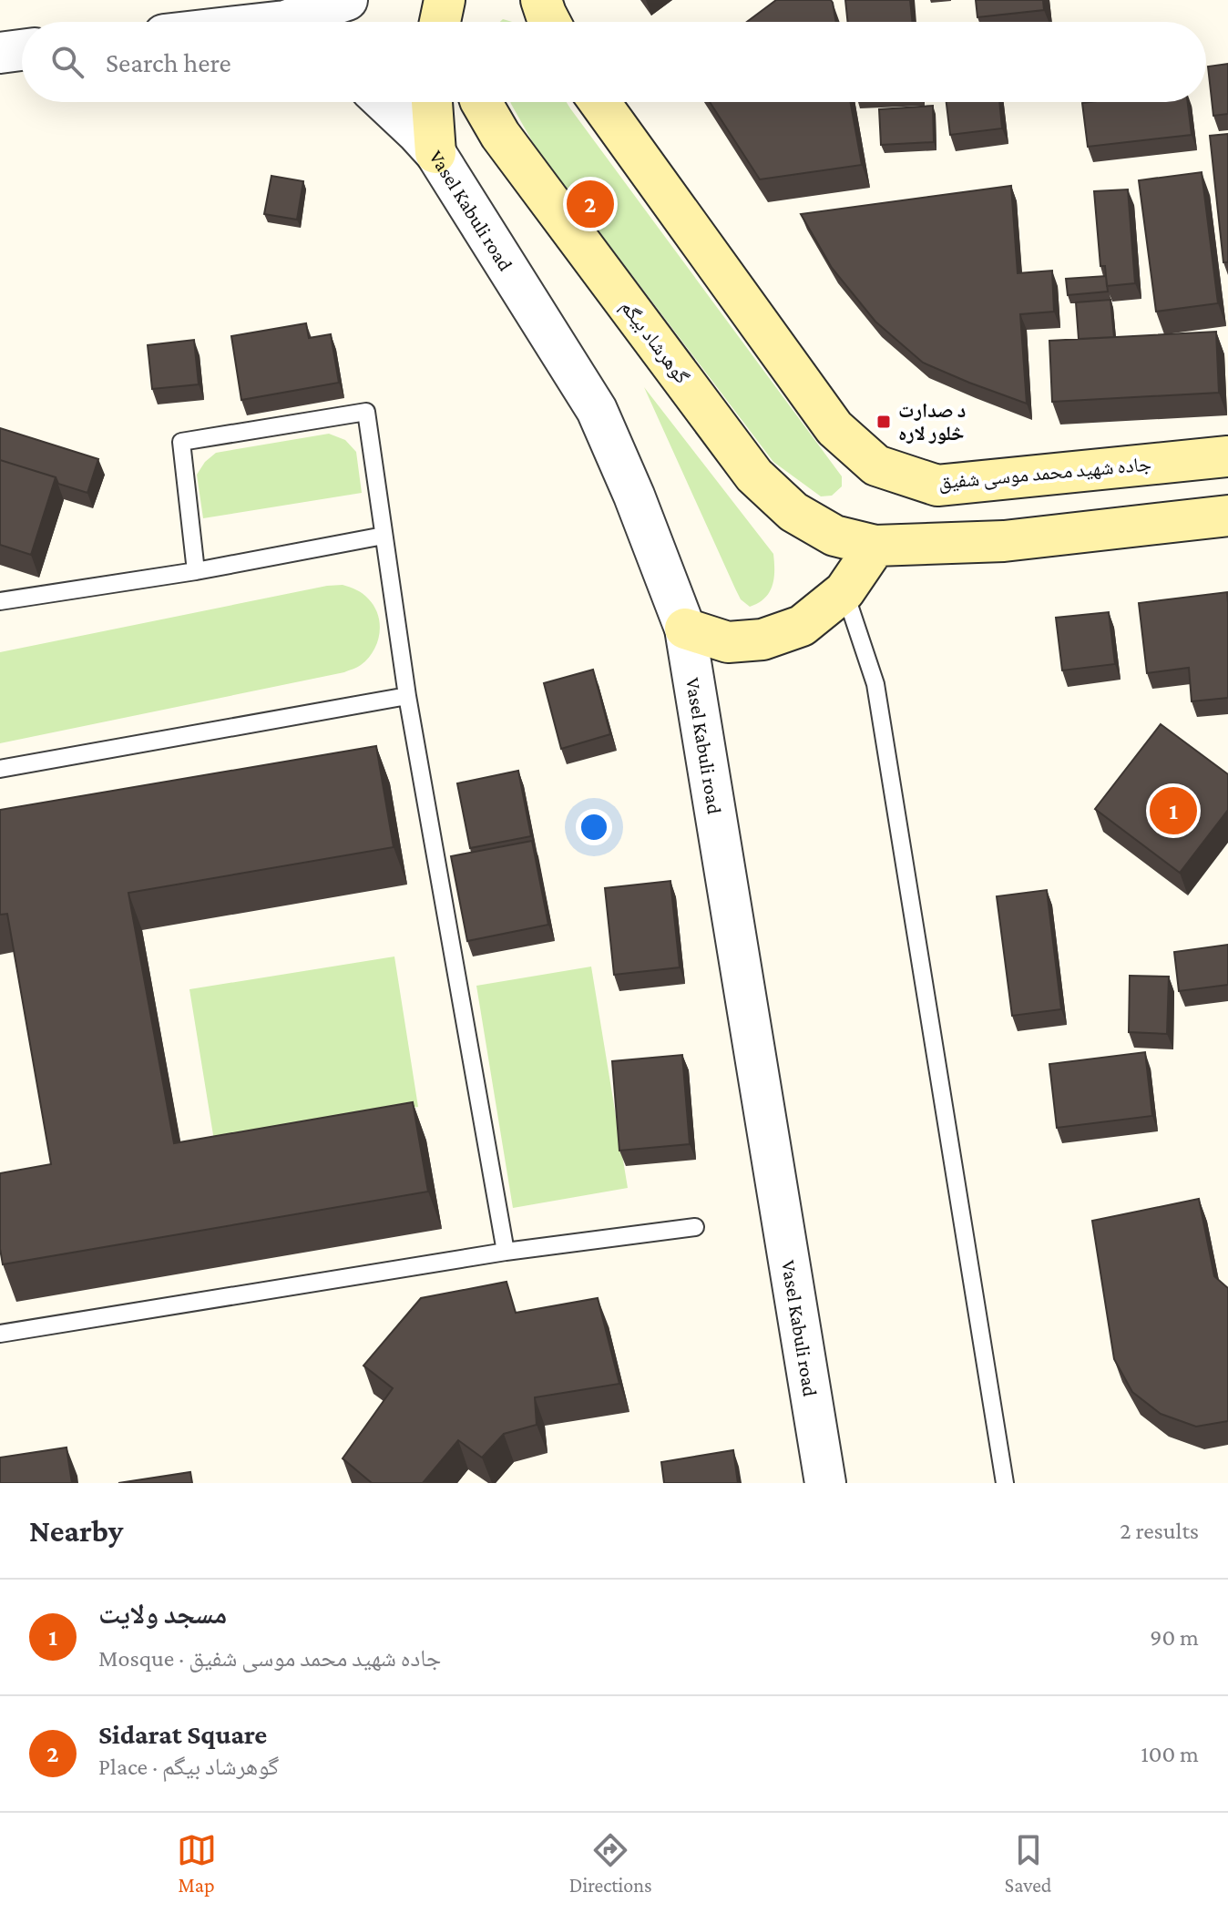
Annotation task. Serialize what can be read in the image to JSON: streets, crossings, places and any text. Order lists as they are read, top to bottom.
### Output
{
  "streets": {
    "main road": ["گوهرشاد بیگم", "جاده شهید محمد موسی شفیق"],
    "street": ["Vasel Kabuli road"]
  },
  "places": {
    "transit": ["د صدارت څلور لاره"]
  },
  "page": {
    "search": "Search here",
    "pins": ["2", "1"],
    "heading": ["Nearby", "2 results"],
    "list": [
      {
        "mark": "1",
        "name": "مسجد ولایت",
        "note": "Mosque · جاده شهید محمد موسی شفیق",
        "value": "90 m"
      },
      {
        "mark": "2",
        "name": "Sidarat Square",
        "note": "Place · گوهرشاد بیگم",
        "value": "100 m"
      }
    ],
    "nav": ["Map", "Directions", "Saved"]
  }
}
